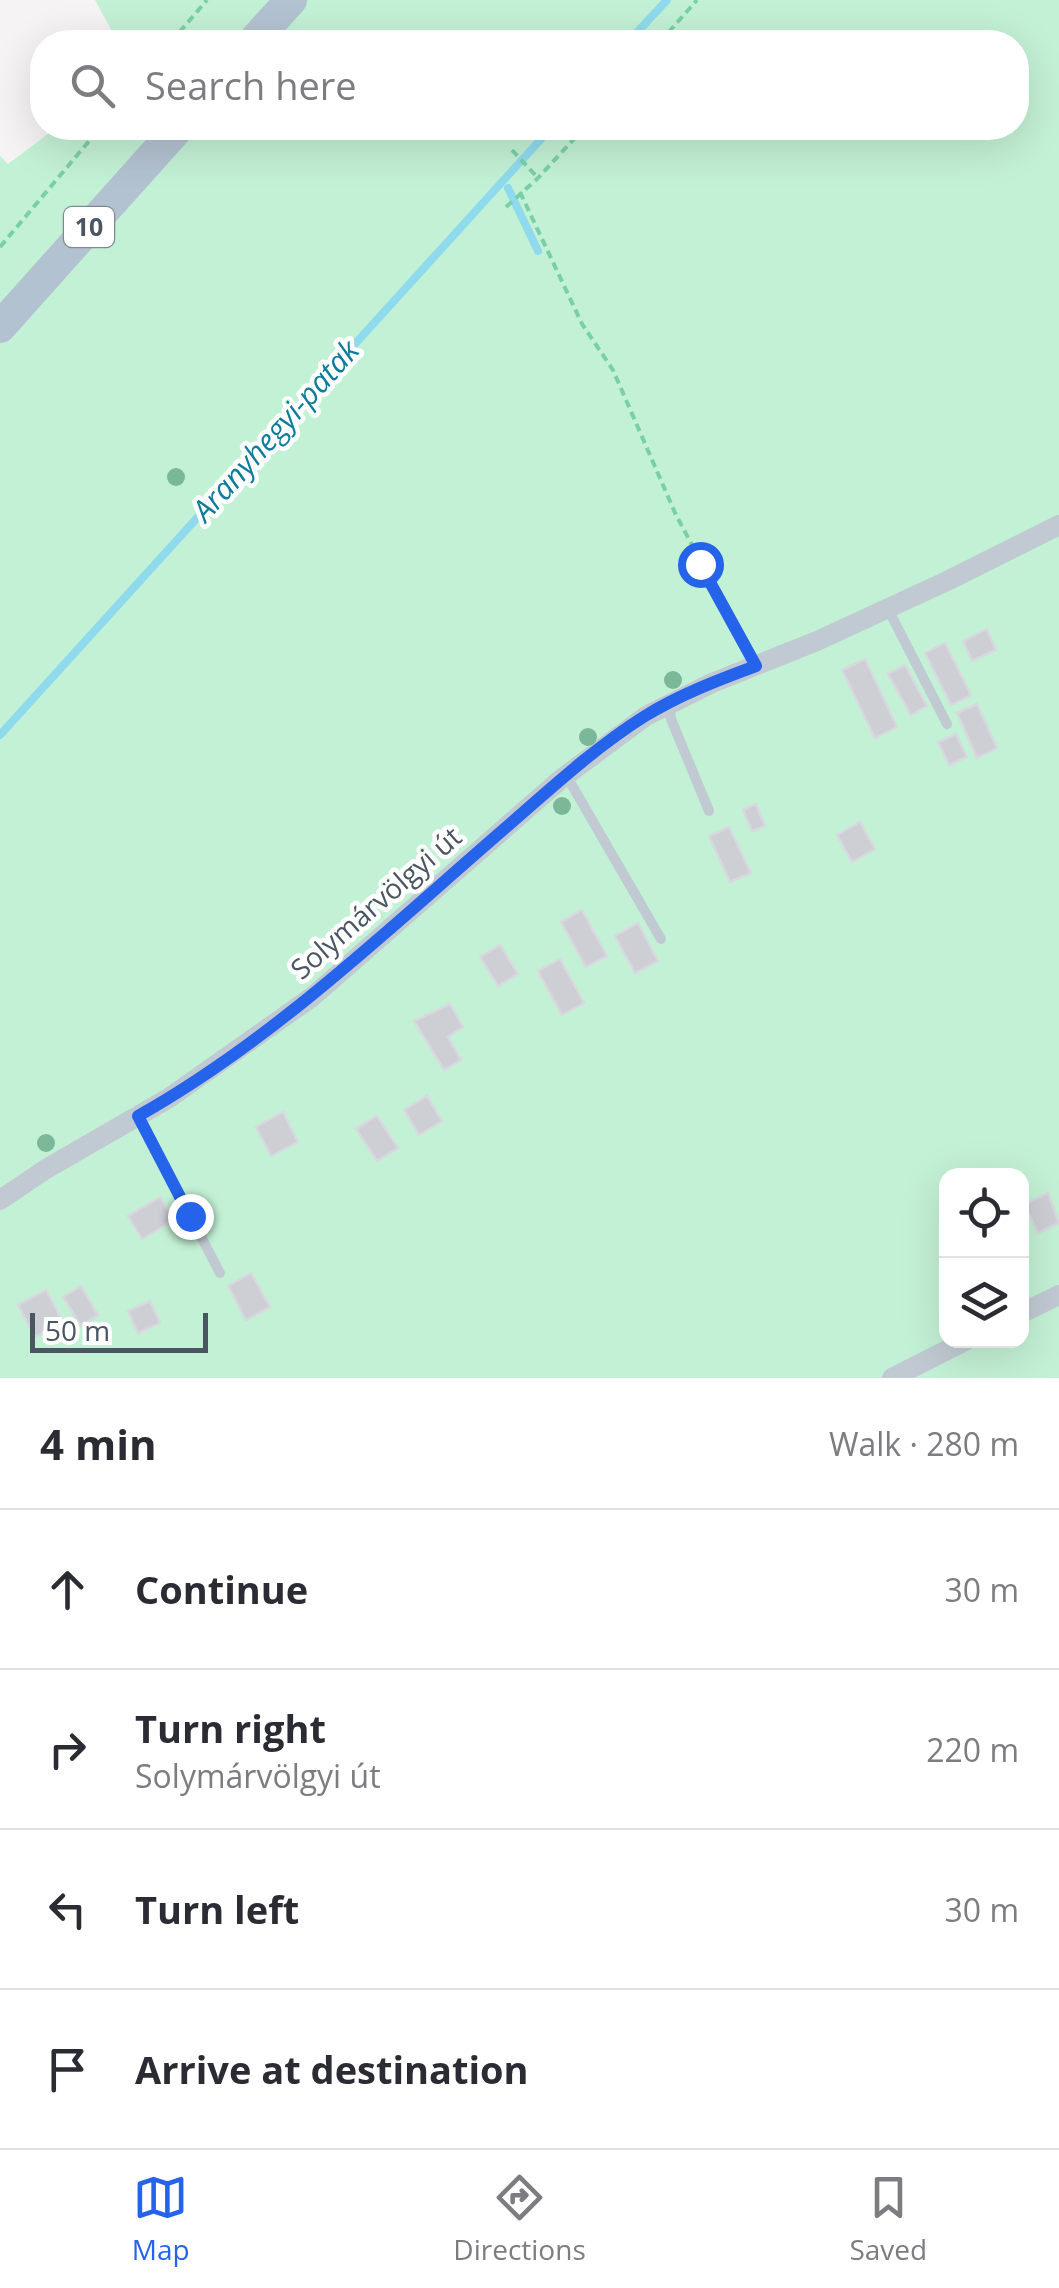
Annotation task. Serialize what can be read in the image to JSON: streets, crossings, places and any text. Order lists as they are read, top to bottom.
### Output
{
  "streets": {
    "main road": ["10"],
    "street": ["Solymárvölgyi út"]
  },
  "water": ["Aranyhegyi-patak"],
  "scale_bar": "50 m",
  "page": {
    "search": "Search here",
    "scale": "50 m",
    "heading": ["4 min", "Walk · 280 m"],
    "list": [
      ["Continue", "30 m"],
      ["Turn right", "Solymárvölgyi út", "220 m"],
      ["Turn left", "30 m"],
      "Arrive at destination"
    ],
    "nav": ["Map", "Directions", "Saved"]
  }
}
